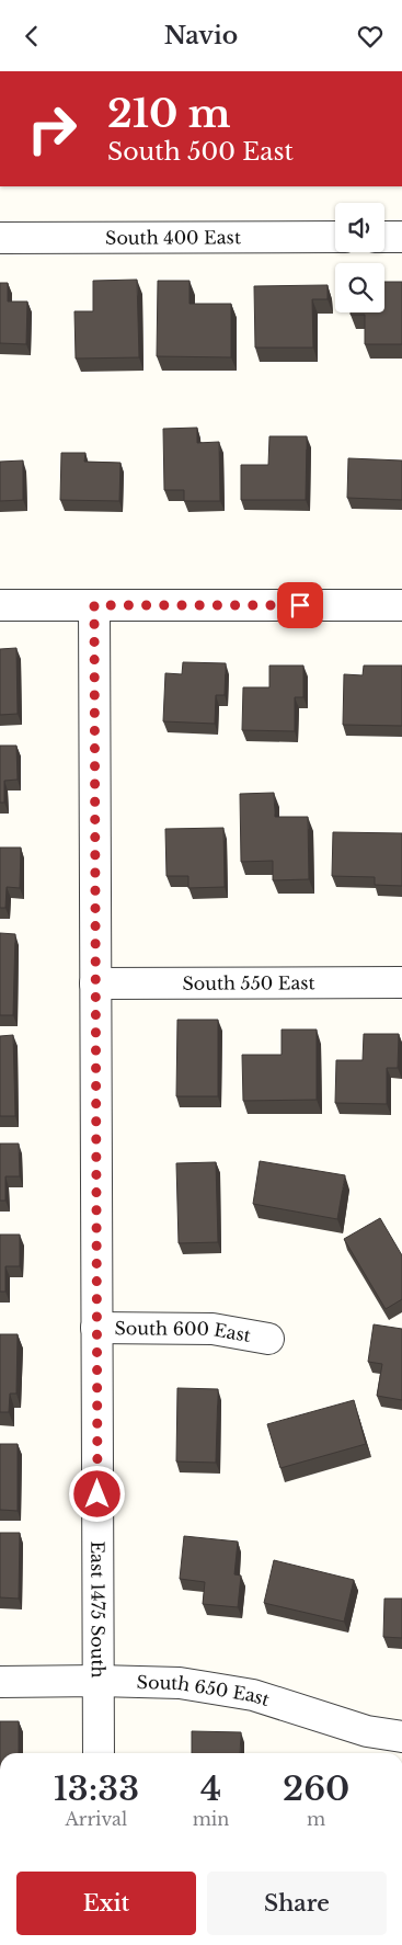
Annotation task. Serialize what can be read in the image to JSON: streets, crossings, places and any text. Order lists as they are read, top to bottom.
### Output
{
  "streets": {
    "street": [
      "South 400 East",
      "South 550 East",
      "South 600 East",
      "East 1475 South",
      "South 650 East"
    ]
  },
  "crossings": [
    ["South 550 East", "East 1475 South"],
    ["South 600 East", "East 1475 South"],
    ["East 1475 South", "South 650 East"]
  ],
  "page": {
    "header": "Navio",
    "turn": ["210 m", "South 500 East"],
    "eta": [
      "13:33",
      "Arrival",
      "4",
      "min",
      "260",
      "m"
    ],
    "buttons": ["Exit", "Share"]
  }
}
